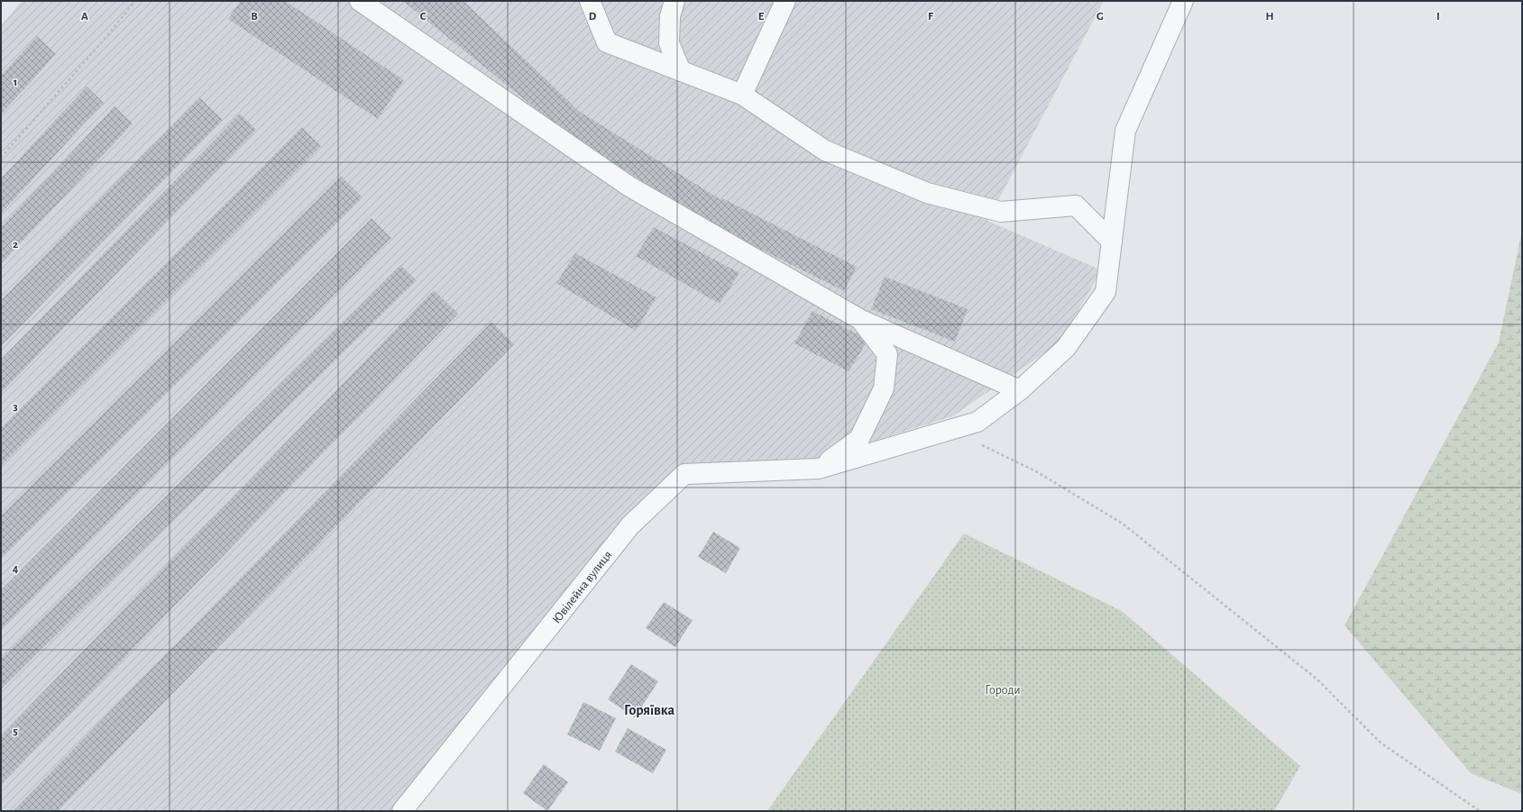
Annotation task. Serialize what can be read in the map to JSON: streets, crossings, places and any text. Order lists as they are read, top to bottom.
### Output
{
  "streets": {
    "street": ["Ювілейна вулиця"]
  },
  "districts": ["Горяївка"],
  "parks": ["Городи"],
  "grid": {
    "columns": [
      "A",
      "B",
      "C",
      "D",
      "E",
      "F",
      "G",
      "H",
      "I"
    ],
    "rows": [
      "1",
      "2",
      "3",
      "4",
      "5"
    ]
  }
}
